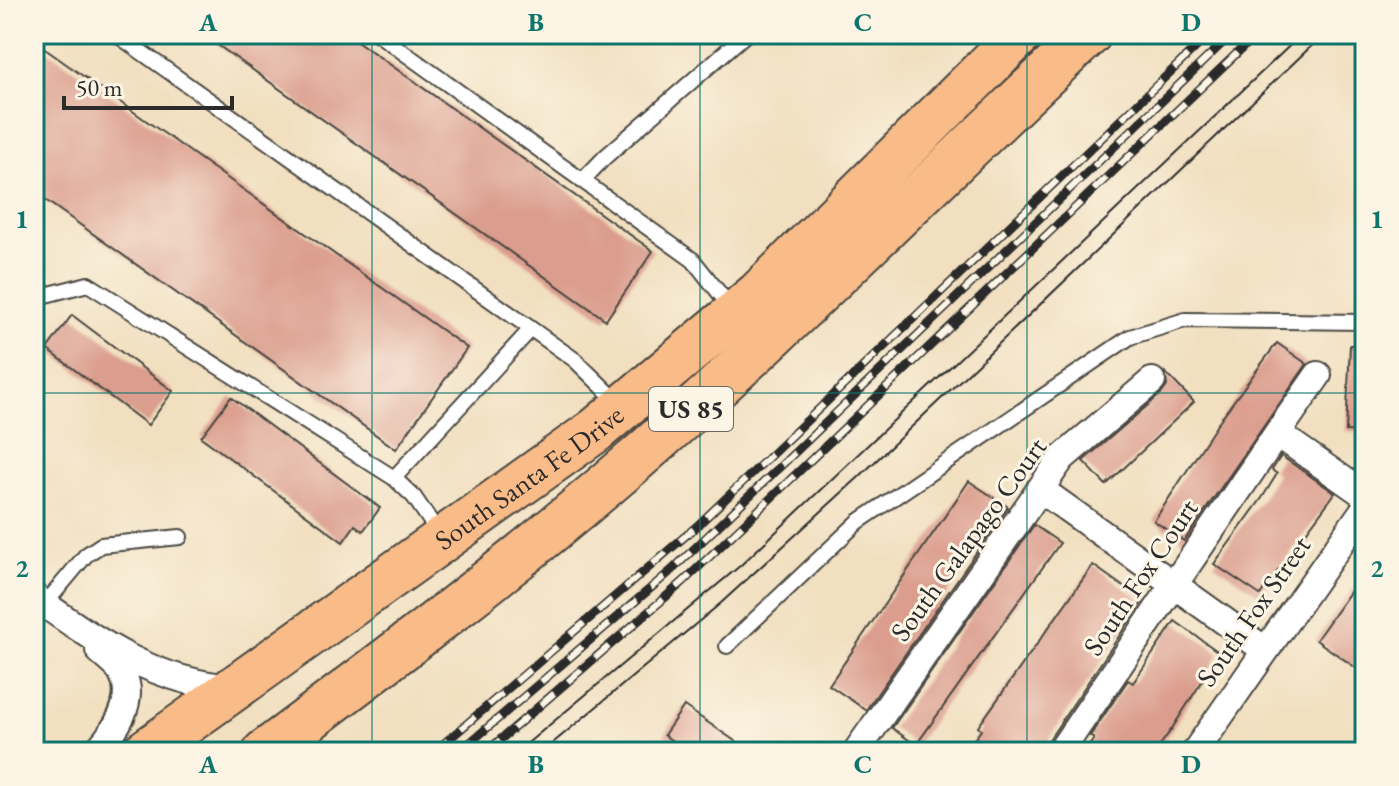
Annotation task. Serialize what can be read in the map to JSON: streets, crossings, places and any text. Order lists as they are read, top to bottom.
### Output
{
  "streets": {
    "highway": ["US 85", "South Santa Fe Drive"],
    "street": ["South Galapago Court", "South Fox Court", "South Fox Street"]
  },
  "scale_bar": "50 m",
  "grid": {
    "columns": [
      "A",
      "B",
      "C",
      "D"
    ],
    "rows": ["1", "2"]
  }
}
